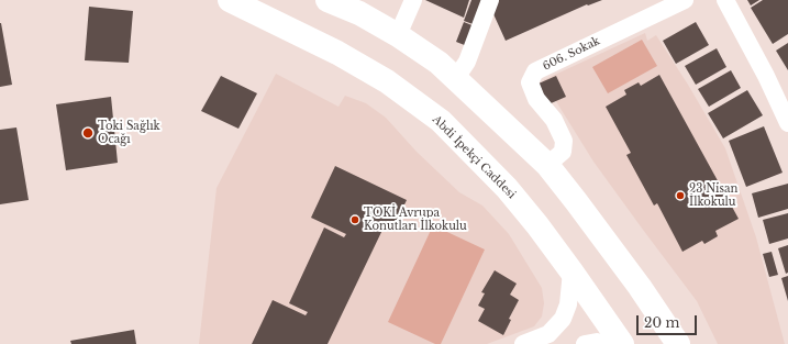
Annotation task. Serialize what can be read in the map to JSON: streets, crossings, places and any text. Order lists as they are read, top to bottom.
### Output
{
  "streets": {
    "main road": ["Abdi İpekçi Caddesi"],
    "street": ["606. Sokak"]
  },
  "places": ["Toki Sağlık Ocağı", "23 Nisan İlkokulu", "TOKİ Avrupa Konutları İlkokulu"],
  "scale_bar": "20 m"
}
